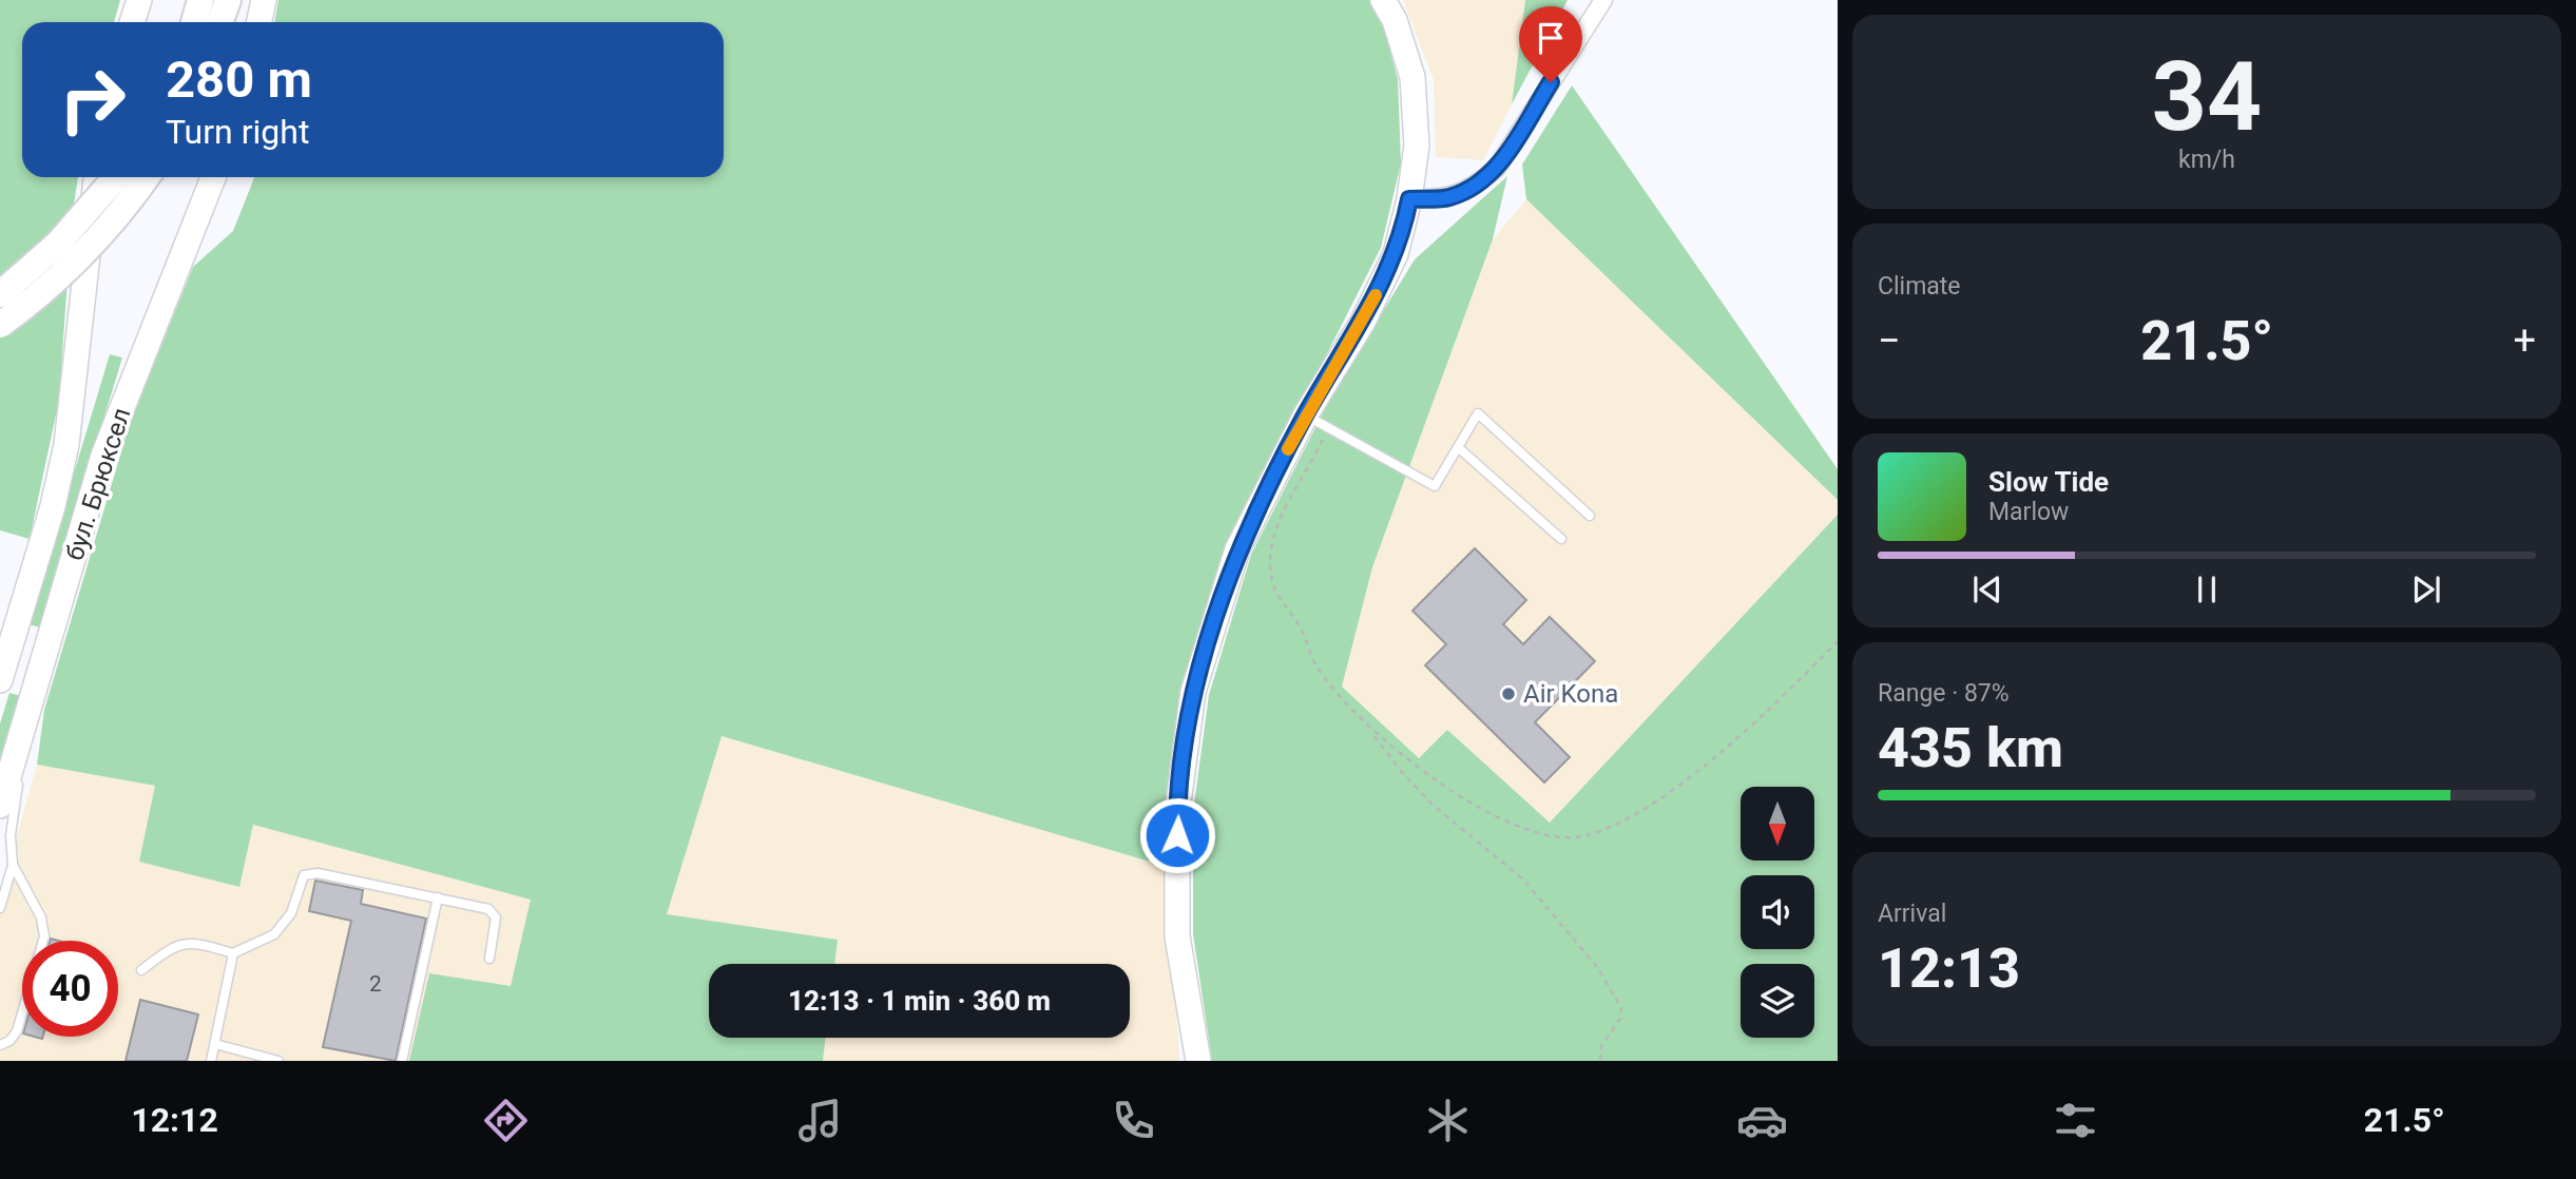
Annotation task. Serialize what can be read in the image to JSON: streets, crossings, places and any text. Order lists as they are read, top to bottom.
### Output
{
  "streets": {
    "main road": ["бул. Брюксел"]
  },
  "places": ["Air Kona"],
  "house_numbers": ["2"],
  "north": "bottom",
  "page": {
    "tile": [
      ["34", "km/h"],
      "Climate",
      ["Range · 87%", "435 km"],
      ["Arrival", "12:13"]
    ],
    "turn": ["280 m", "Turn right"],
    "heat": ["−", "21.5°", "+"],
    "song": ["Slow Tide", "Marlow"],
    "limit": "40",
    "trip": "12:13 · 1 min · 360 m",
    "tabs": ["12:12", "21.5°"]
  }
}
